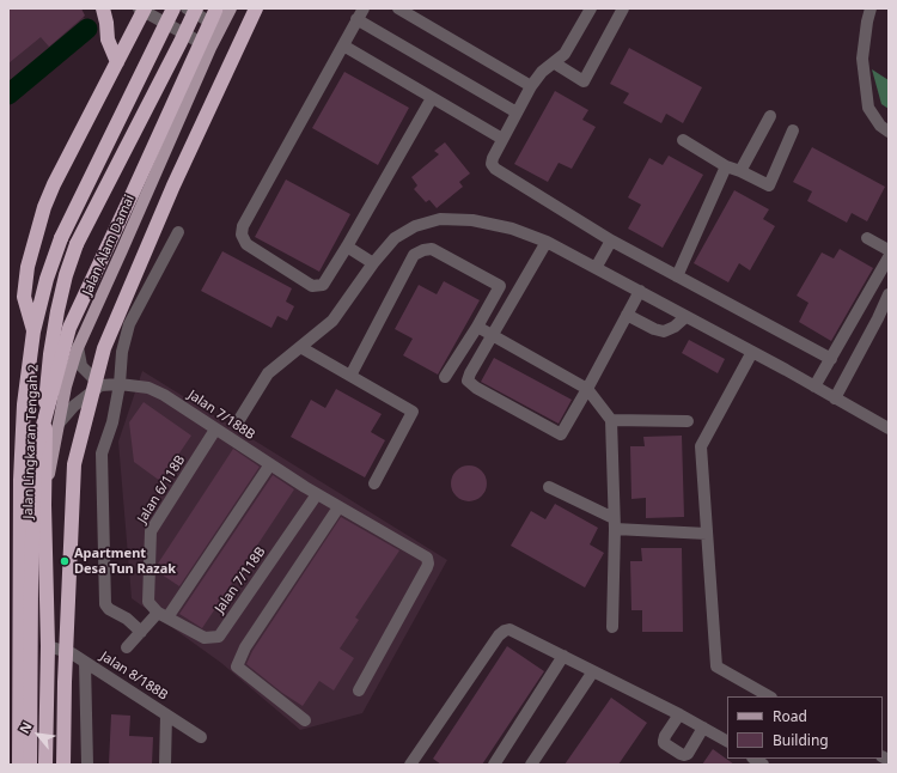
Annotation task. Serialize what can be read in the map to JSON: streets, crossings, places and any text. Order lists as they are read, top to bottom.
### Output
{
  "streets": {
    "highway": ["Jalan Lingkaran Tengah 2"],
    "main road": ["Jalan Alam Damai"],
    "street": [
      "Jalan 7/188B",
      "Jalan 6/118B",
      "Jalan 7/118B",
      "Jalan 8/188B"
    ]
  },
  "crossings": [
    ["Jalan Alam Damai", "Jalan Lingkaran Tengah 2"],
    ["Jalan 7/188B", "Jalan 6/118B"],
    ["Jalan 7/188B", "Jalan 7/118B"],
    ["Jalan Lingkaran Tengah 2", "Jalan 8/188B"],
    ["Jalan 6/118B", "Jalan 7/118B"]
  ],
  "places": ["Apartment Desa Tun Razak"],
  "legend": ["Road", "Building"],
  "north": "top left"
}
